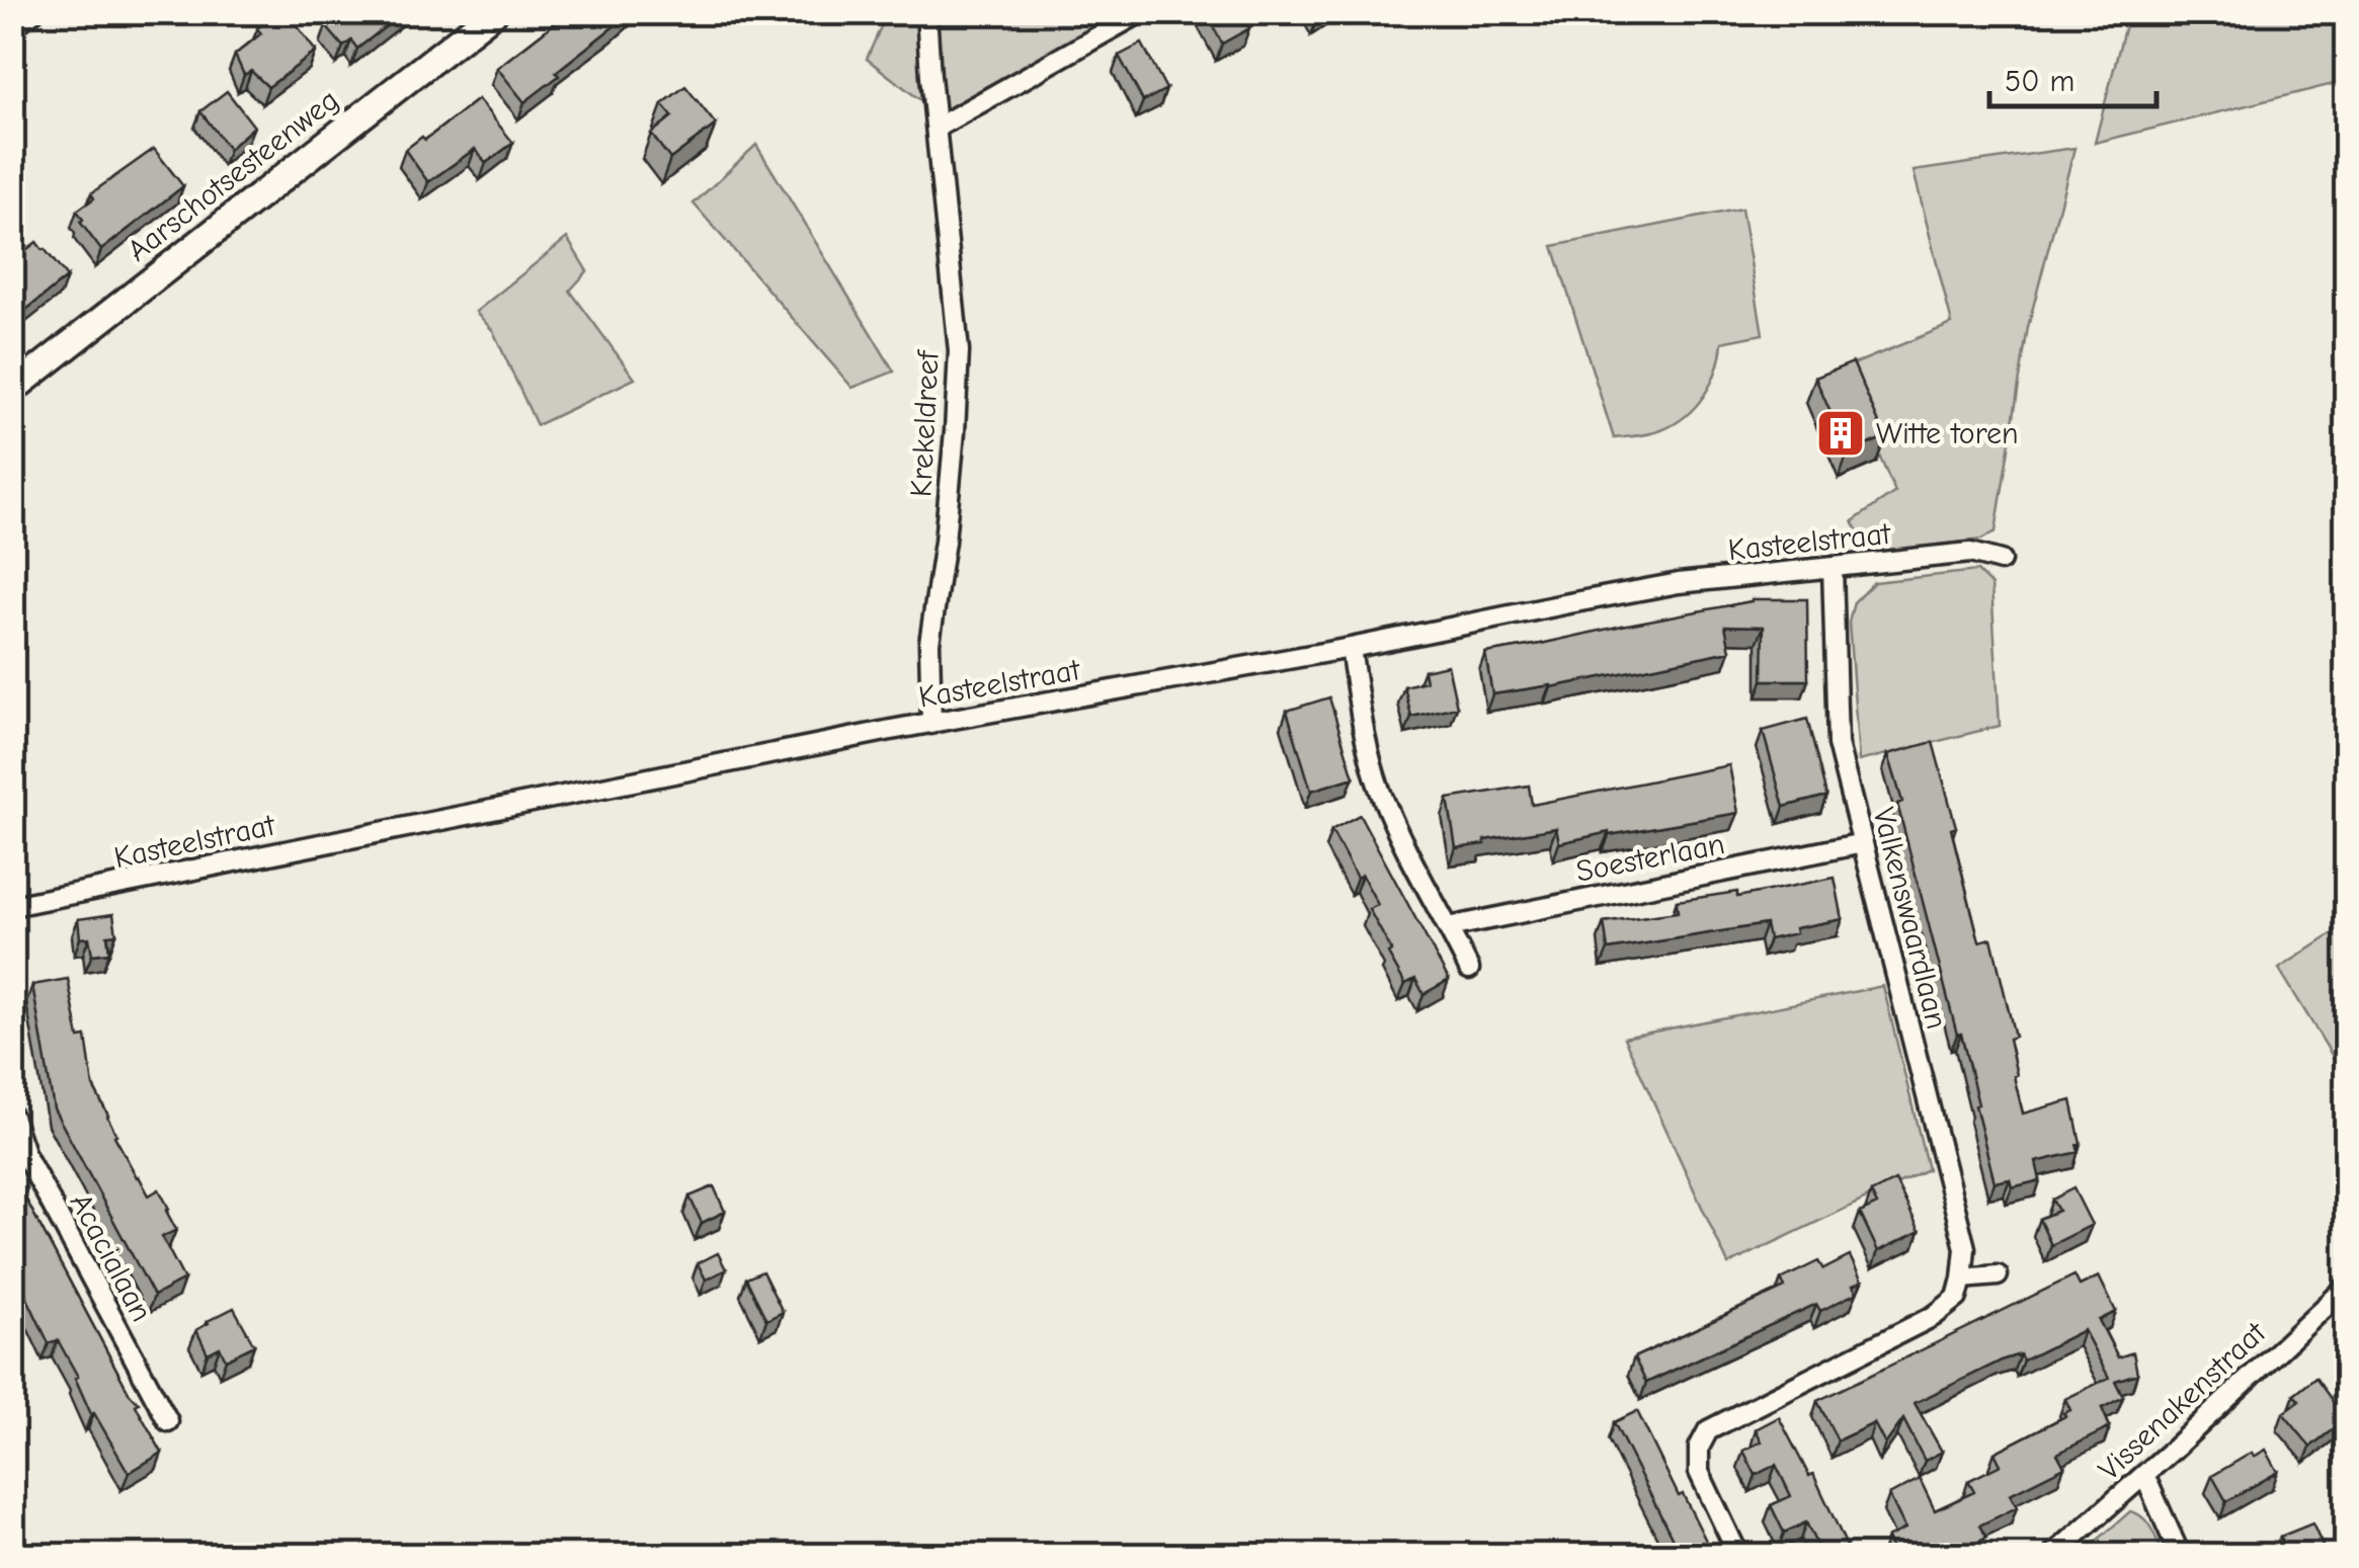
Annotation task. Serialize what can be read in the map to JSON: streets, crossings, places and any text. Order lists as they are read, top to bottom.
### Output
{
  "streets": {
    "main road": ["Aarschotsesteenweg"],
    "street": [
      "Krekeldreef",
      "Kasteelstraat",
      "Soesterlaan",
      "Valkenswaardlaan",
      "Acacialaan",
      "Vissenakenstraat"
    ]
  },
  "crossings": [
    ["Krekeldreef", "Kasteelstraat"],
    ["Kasteelstraat", "Valkenswaardlaan"],
    ["Soesterlaan", "Valkenswaardlaan"]
  ],
  "places": {
    "building": ["Witte toren"]
  },
  "scale_bar": "50 m"
}
